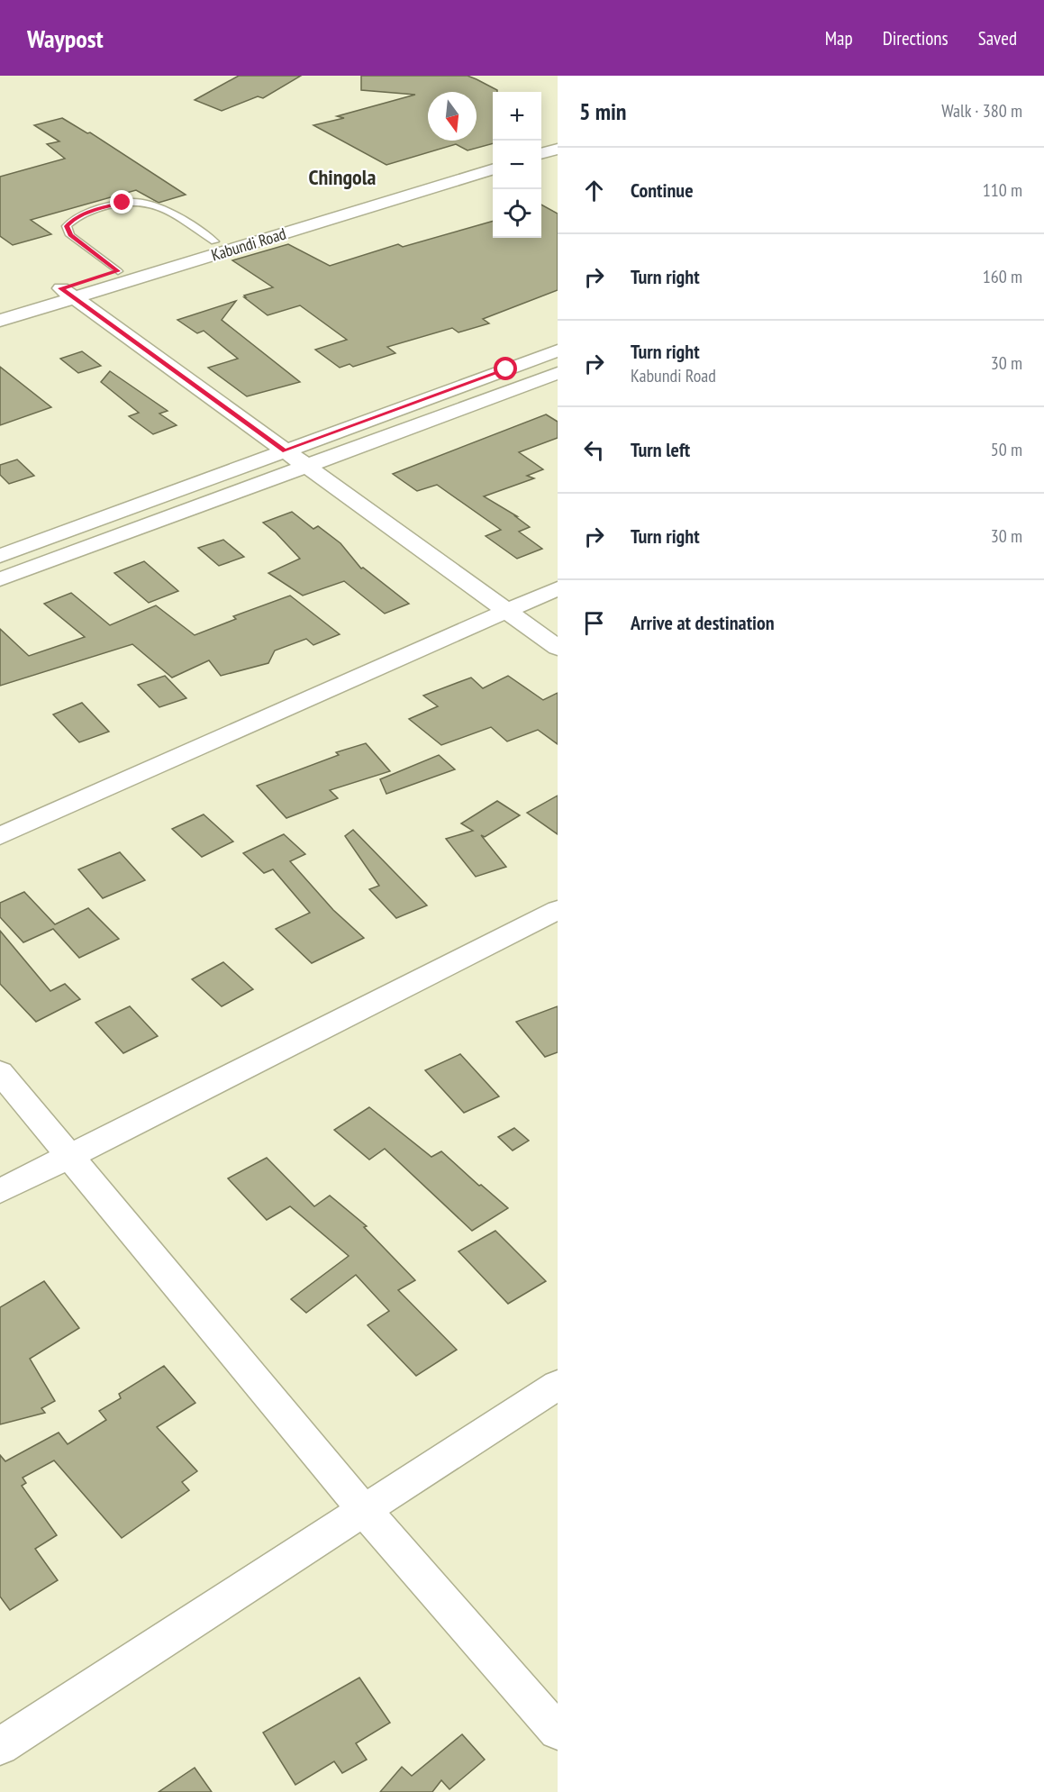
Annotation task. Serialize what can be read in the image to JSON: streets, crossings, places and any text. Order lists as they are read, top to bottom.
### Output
{
  "streets": {
    "street": ["Kabundi Road"]
  },
  "districts": ["Chingola"],
  "north": "bottom",
  "page": {
    "header": "Waypost",
    "nav": ["Map", "Directions", "Saved"],
    "heading": ["5 min", "Walk · 380 m"],
    "map_buttons": ["+", "−"],
    "list": [
      ["Continue", "110 m"],
      ["Turn right", "160 m"],
      ["Turn right", "Kabundi Road", "30 m"],
      ["Turn left", "50 m"],
      ["Turn right", "30 m"],
      "Arrive at destination"
    ]
  }
}
